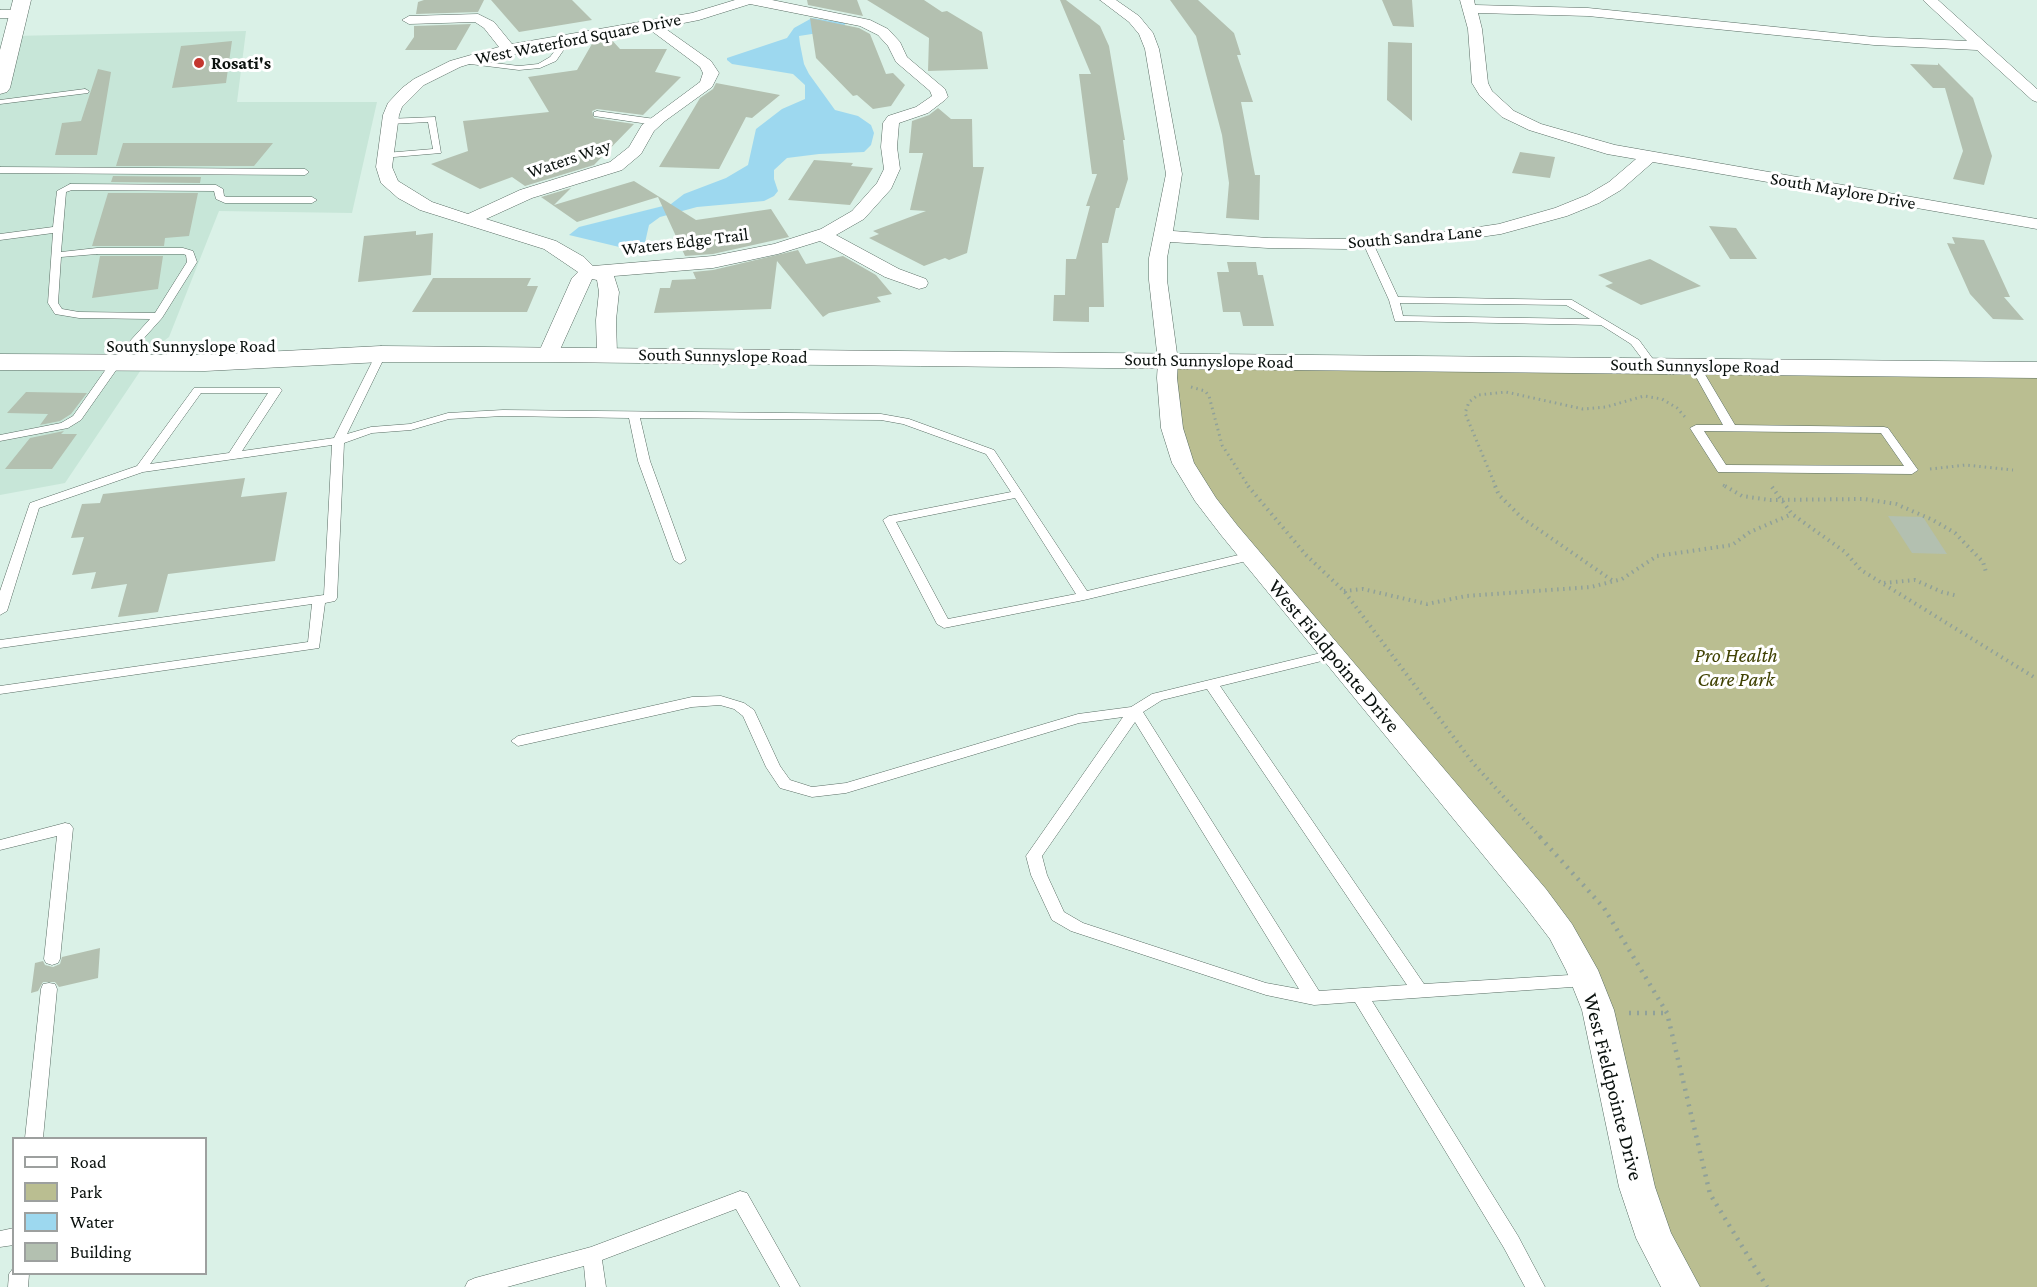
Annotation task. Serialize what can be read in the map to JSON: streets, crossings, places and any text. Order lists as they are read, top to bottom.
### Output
{
  "streets": {
    "street": [
      "West Waterford Square Drive",
      "Waters Way",
      "South Maylore Drive",
      "South Sandra Lane",
      "Waters Edge Trail",
      "South Sunnyslope Road",
      "West Fieldpointe Drive"
    ]
  },
  "crossings": [
    ["West Waterford Square Drive", "Waters Way"],
    ["West Waterford Square Drive", "Waters Edge Trail"],
    ["West Waterford Square Drive", "South Sunnyslope Road"],
    ["South Maylore Drive", "South Sandra Lane"],
    ["South Sandra Lane", "West Fieldpointe Drive"],
    ["South Sunnyslope Road", "West Fieldpointe Drive"]
  ],
  "parks": ["Pro Health Care Park"],
  "places": ["Rosati's"],
  "legend": [
    "Road",
    "Park",
    "Water",
    "Building"
  ]
}
